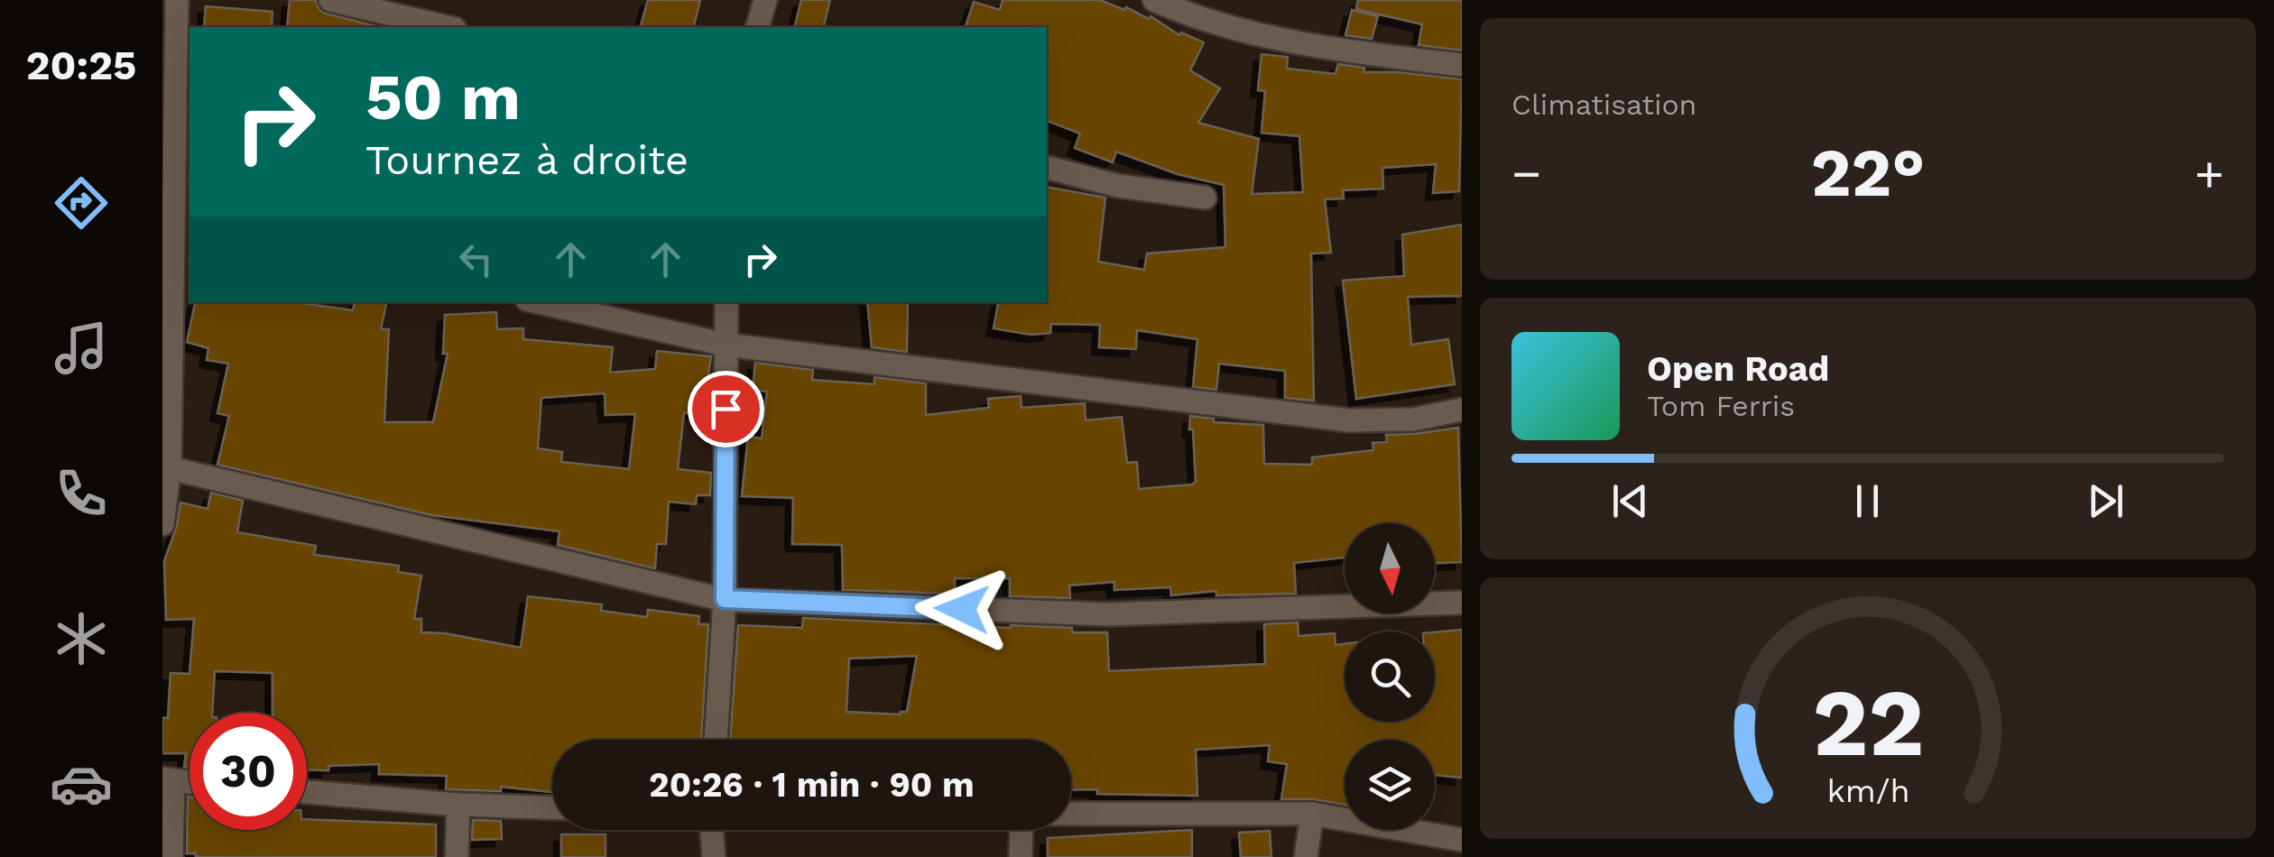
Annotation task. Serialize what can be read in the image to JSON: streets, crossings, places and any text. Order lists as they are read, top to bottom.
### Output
{
  "north": "bottom",
  "page": {
    "tabs": "20:25",
    "tile": "Climatisation",
    "turn": ["50 m", "Tournez à droite"],
    "heat": ["−", "22°", "+"],
    "song": ["Open Road", "Tom Ferris"],
    "limit": "30",
    "trip": "20:26 · 1 min · 90 m",
    "gauge": ["22", "km/h"]
  }
}
